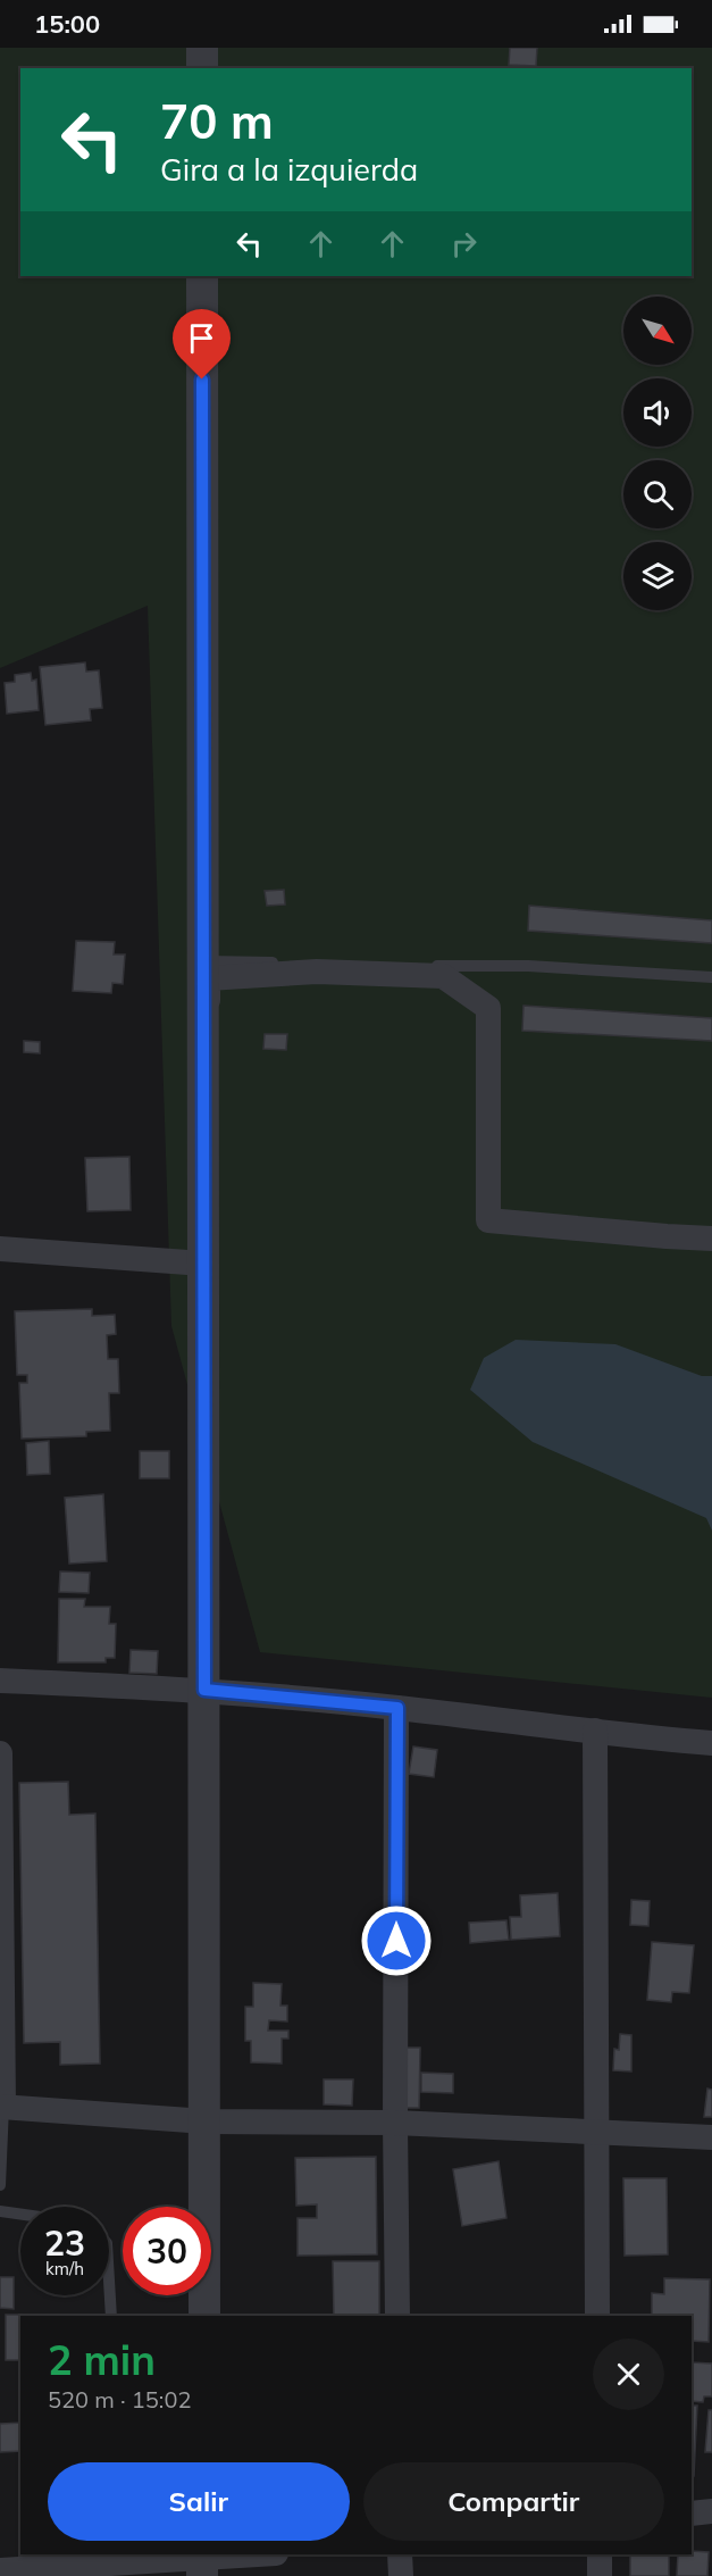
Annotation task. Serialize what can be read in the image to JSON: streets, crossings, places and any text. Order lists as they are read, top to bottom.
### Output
{
  "north": "bottom right",
  "page": {
    "status": "15:00",
    "turn": ["70 m", "Gira a la izquierda"],
    "speed": "23 km/h",
    "limit": "30",
    "heading": ["2 min", "520 m · 15:02"],
    "buttons": ["Salir", "Compartir"]
  }
}
